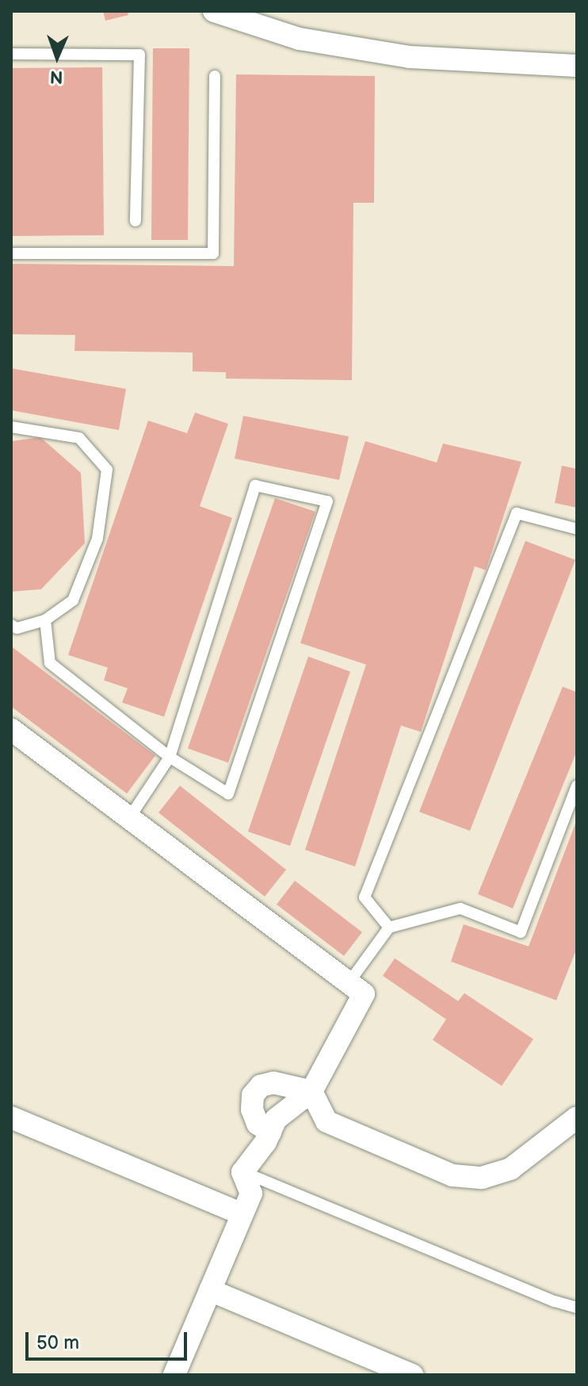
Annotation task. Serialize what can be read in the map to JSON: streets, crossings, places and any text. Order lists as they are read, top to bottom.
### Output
{
  "scale_bar": "50 m",
  "north": "bottom"
}
